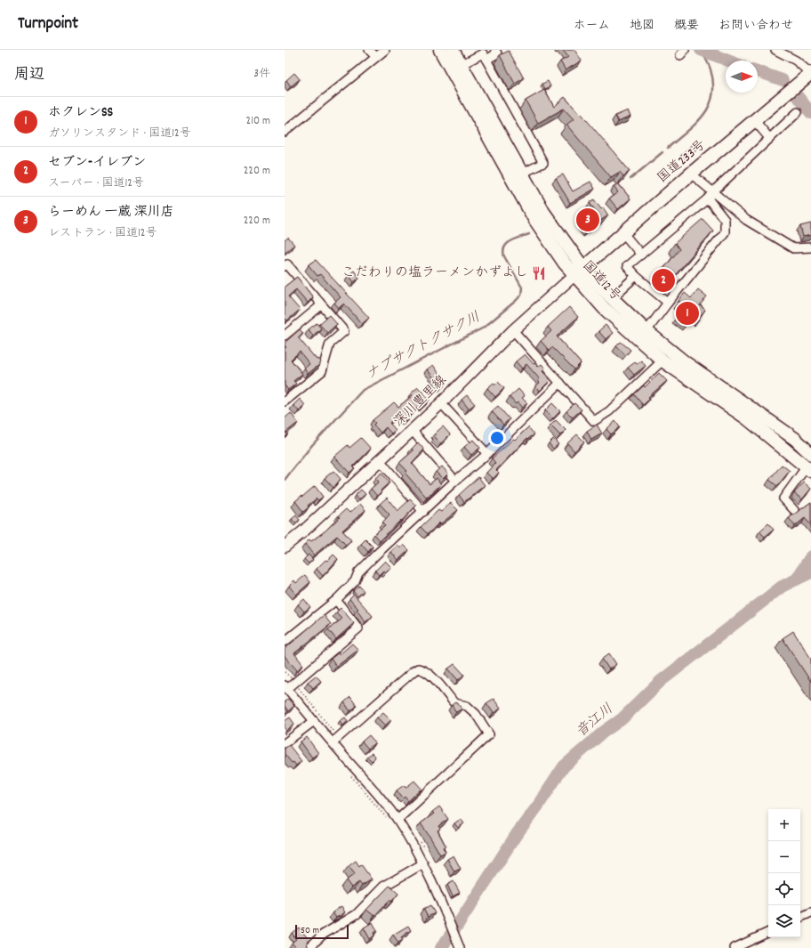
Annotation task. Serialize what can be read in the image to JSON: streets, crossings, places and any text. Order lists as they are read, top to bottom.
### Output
{
  "streets": {
    "highway": ["国道233号", "国道12号"],
    "main road": ["深川豊里線"]
  },
  "crossings": [
    ["国道233号", "国道12号"],
    ["国道233号", "深川豊里線"],
    ["国道12号", "深川豊里線"]
  ],
  "water": ["ナプサクトクサク川", "音江川"],
  "places": {
    "restaurant": ["こだわりの塩ラーメンかずよし"]
  },
  "scale_bar": "50 m",
  "north": "right",
  "page": {
    "header": "Turnpoint",
    "nav": [
      "ホーム",
      "地図",
      "概要",
      "お問い合わせ"
    ],
    "heading": ["周辺", "3件"],
    "list": [
      {
        "mark": "1",
        "name": "ホクレンSS",
        "note": "ガソリンスタンド · 国道12号",
        "value": "210 m"
      },
      {
        "mark": "2",
        "name": "セブン-イレブン",
        "note": "スーパー · 国道12号",
        "value": "220 m"
      },
      {
        "mark": "3",
        "name": "らーめん 一蔵 深川店",
        "note": "レストラン · 国道12号",
        "value": "220 m"
      }
    ],
    "pins": ["3", "2", "1"],
    "map_buttons": ["+", "−"],
    "scale": "50 m"
  }
}
